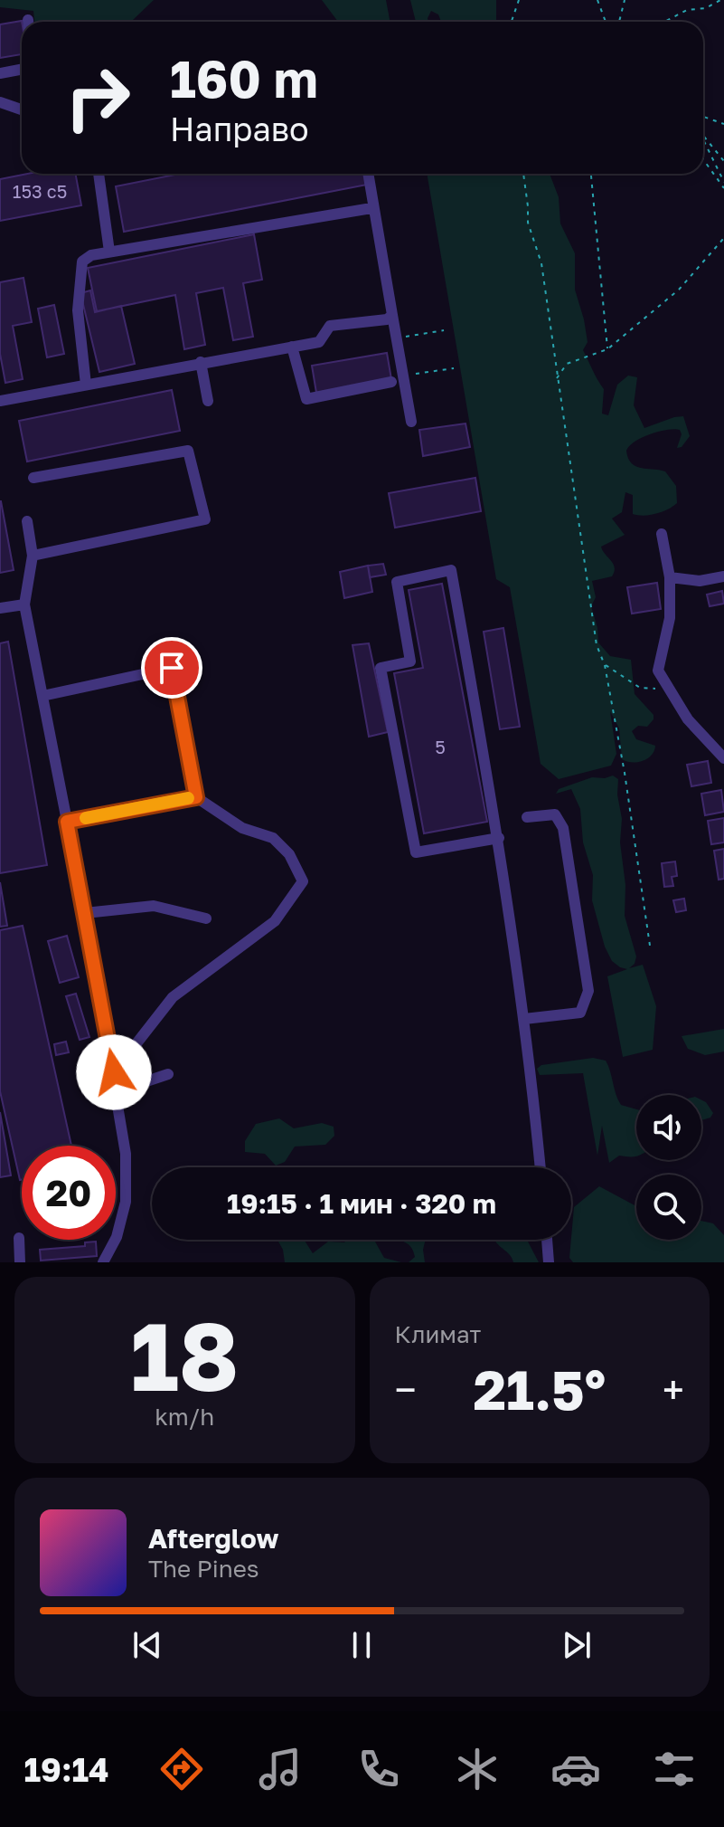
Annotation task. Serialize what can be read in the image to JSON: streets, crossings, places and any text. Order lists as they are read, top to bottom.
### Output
{
  "house_numbers": ["153 с5", "5"],
  "page": {
    "turn": ["160 m", "Направо"],
    "limit": "20",
    "trip": "19:15 · 1 мин · 320 m",
    "tile": [
      ["18", "km/h"],
      "Климат"
    ],
    "heat": ["−", "21.5°", "+"],
    "song": ["Afterglow", "The Pines"],
    "tabs": "19:14"
  }
}
